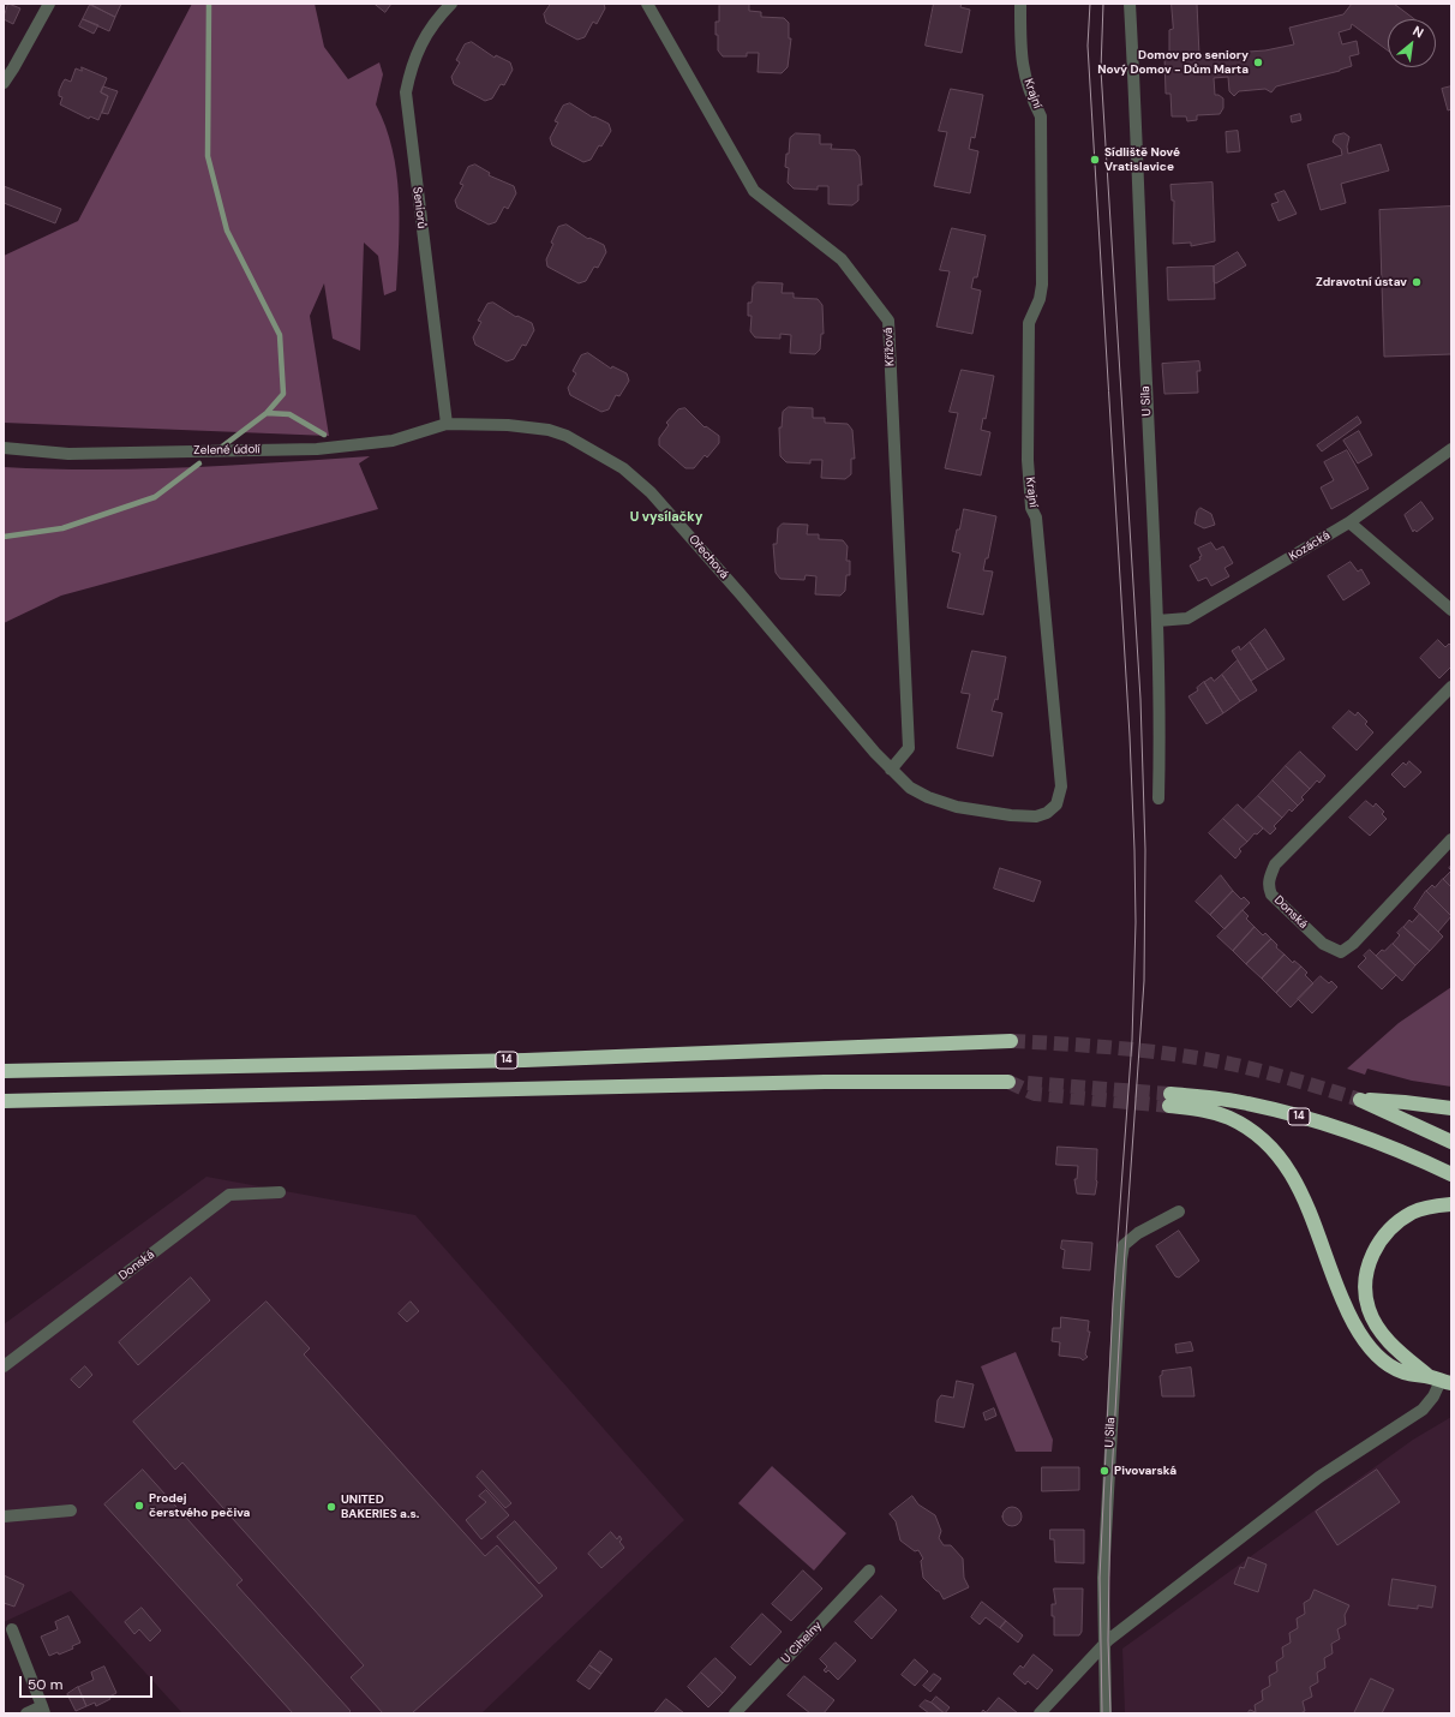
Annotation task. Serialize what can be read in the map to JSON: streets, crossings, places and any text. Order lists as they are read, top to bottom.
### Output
{
  "streets": {
    "highway": ["14"],
    "street": [
      "Krajní",
      "Seniorů",
      "Křížová",
      "U Sila",
      "Zelené údolí",
      "Kozácká",
      "Ořechová",
      "Donská",
      "U Cihelny"
    ]
  },
  "crossings": [
    ["Krajní", "Křížová"],
    ["Krajní", "Ořechová"],
    ["Seniorů", "Zelené údolí"],
    ["Seniorů", "Ořechová"],
    ["Křížová", "Ořechová"],
    ["U Sila", "Kozácká"],
    ["Zelené údolí", "Ořechová"]
  ],
  "districts": ["U vysílačky"],
  "places": [
    "Domov pro seniory Nový Domov - Dům Marta",
    "Sídliště Nové Vratislavice",
    "Zdravotní ústav",
    "Pivovarská",
    "Prodej čerstvého pečiva",
    "UNITED BAKERIES a.s."
  ],
  "scale_bar": "50 m",
  "north": "top right"
}
